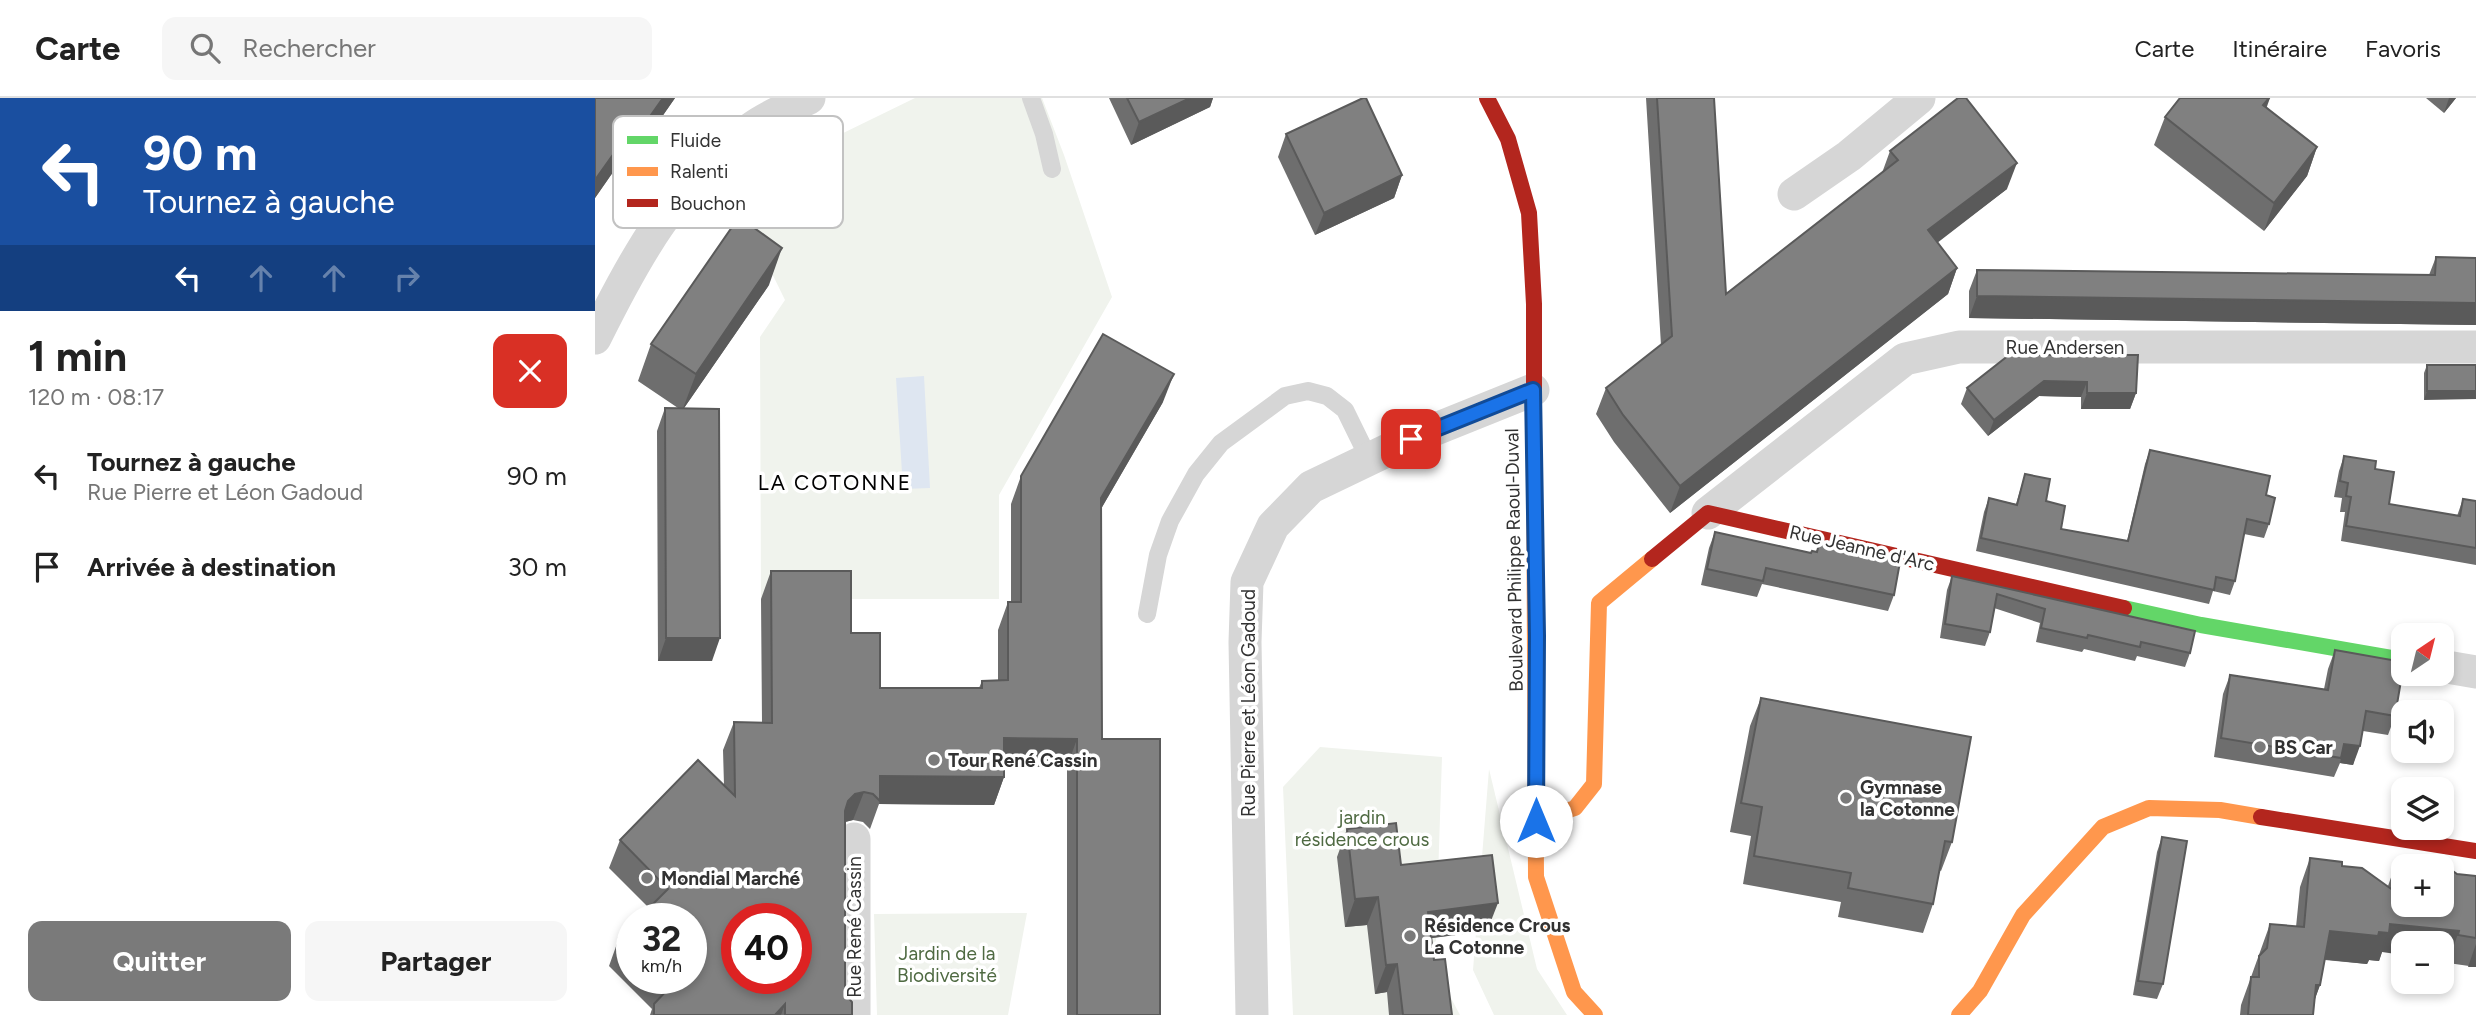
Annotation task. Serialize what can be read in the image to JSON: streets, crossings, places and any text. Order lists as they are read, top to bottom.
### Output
{
  "streets": {
    "street": [
      "Rue Andersen",
      "Rue Jeanne d'Arc",
      "Boulevard Philippe Raoul-Duval",
      "Rue Pierre et Léon Gadoud",
      "Rue René Cassin"
    ]
  },
  "crossings": [
    ["Rue Andersen", "Rue Jeanne d'Arc"],
    ["Boulevard Philippe Raoul-Duval", "Rue Pierre et Léon Gadoud"]
  ],
  "districts": ["LA COTONNE"],
  "parks": ["jardin résidence crous", "Jardin de la Biodiversité"],
  "places": [
    "BS Car",
    "Tour René Cassin",
    "Gymnase la Cotonne",
    "Mondial Marché",
    "Résidence Crous La Cotonne"
  ],
  "legend": ["Fluide", "Ralenti", "Bouchon"],
  "north": "top right",
  "page": {
    "header": "Carte",
    "search": "Rechercher",
    "nav": ["Carte", "Itinéraire", "Favoris"],
    "turn": ["90 m", "Tournez à gauche"],
    "heading": ["1 min", "120 m · 08:17"],
    "list": [
      {
        "name": "Tournez à gauche",
        "note": "Rue Pierre et Léon Gadoud",
        "value": "90 m"
      },
      {
        "name": "Arrivée à destination",
        "value": "30 m"
      }
    ],
    "map_buttons": ["+", "−"],
    "speed": "32 km/h",
    "limit": "40",
    "buttons": ["Quitter", "Partager"]
  }
}
